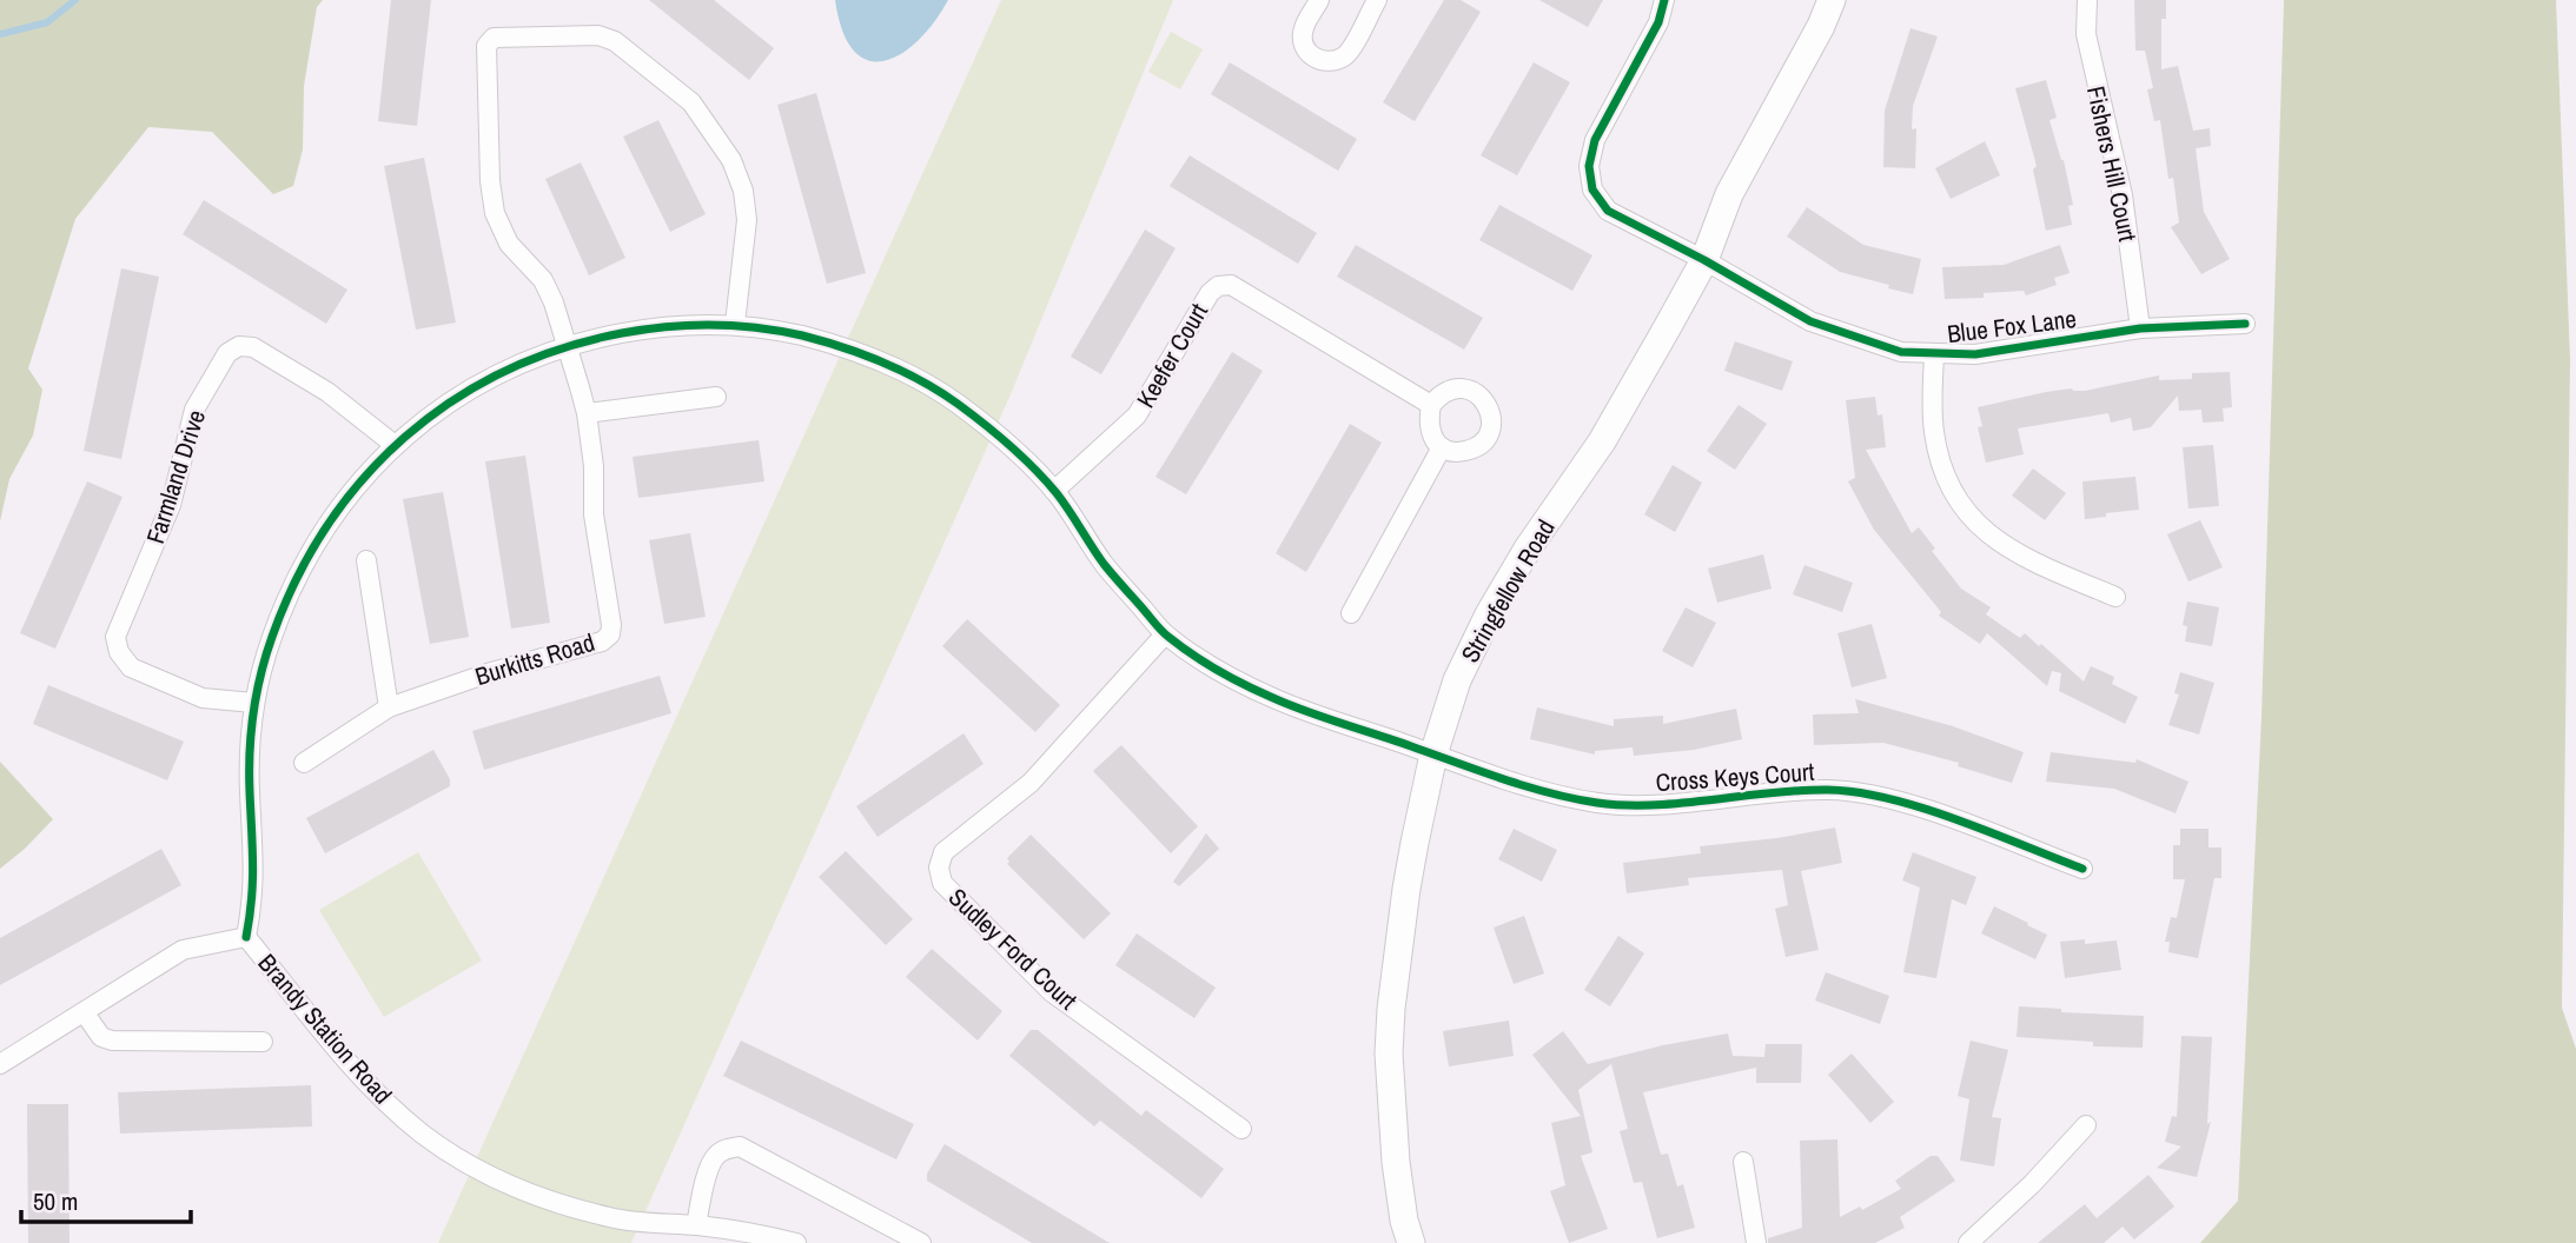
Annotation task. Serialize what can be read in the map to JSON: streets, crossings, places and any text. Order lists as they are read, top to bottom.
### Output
{
  "streets": {
    "main road": ["Stringfellow Road"],
    "street": [
      "Fishers Hill Court",
      "Blue Fox Lane",
      "Keefer Court",
      "Farmland Drive",
      "Burkitts Road",
      "Cross Keys Court",
      "Sudley Ford Court",
      "Brandy Station Road"
    ]
  },
  "crossings": [
    ["Fishers Hill Court", "Blue Fox Lane"],
    ["Blue Fox Lane", "Stringfellow Road"],
    ["Keefer Court", "Brandy Station Road"],
    ["Farmland Drive", "Brandy Station Road"],
    ["Stringfellow Road", "Cross Keys Court"],
    ["Stringfellow Road", "Brandy Station Road"],
    ["Burkitts Road", "Brandy Station Road"],
    ["Cross Keys Court", "Brandy Station Road"],
    ["Sudley Ford Court", "Brandy Station Road"]
  ],
  "scale_bar": "50 m"
}
